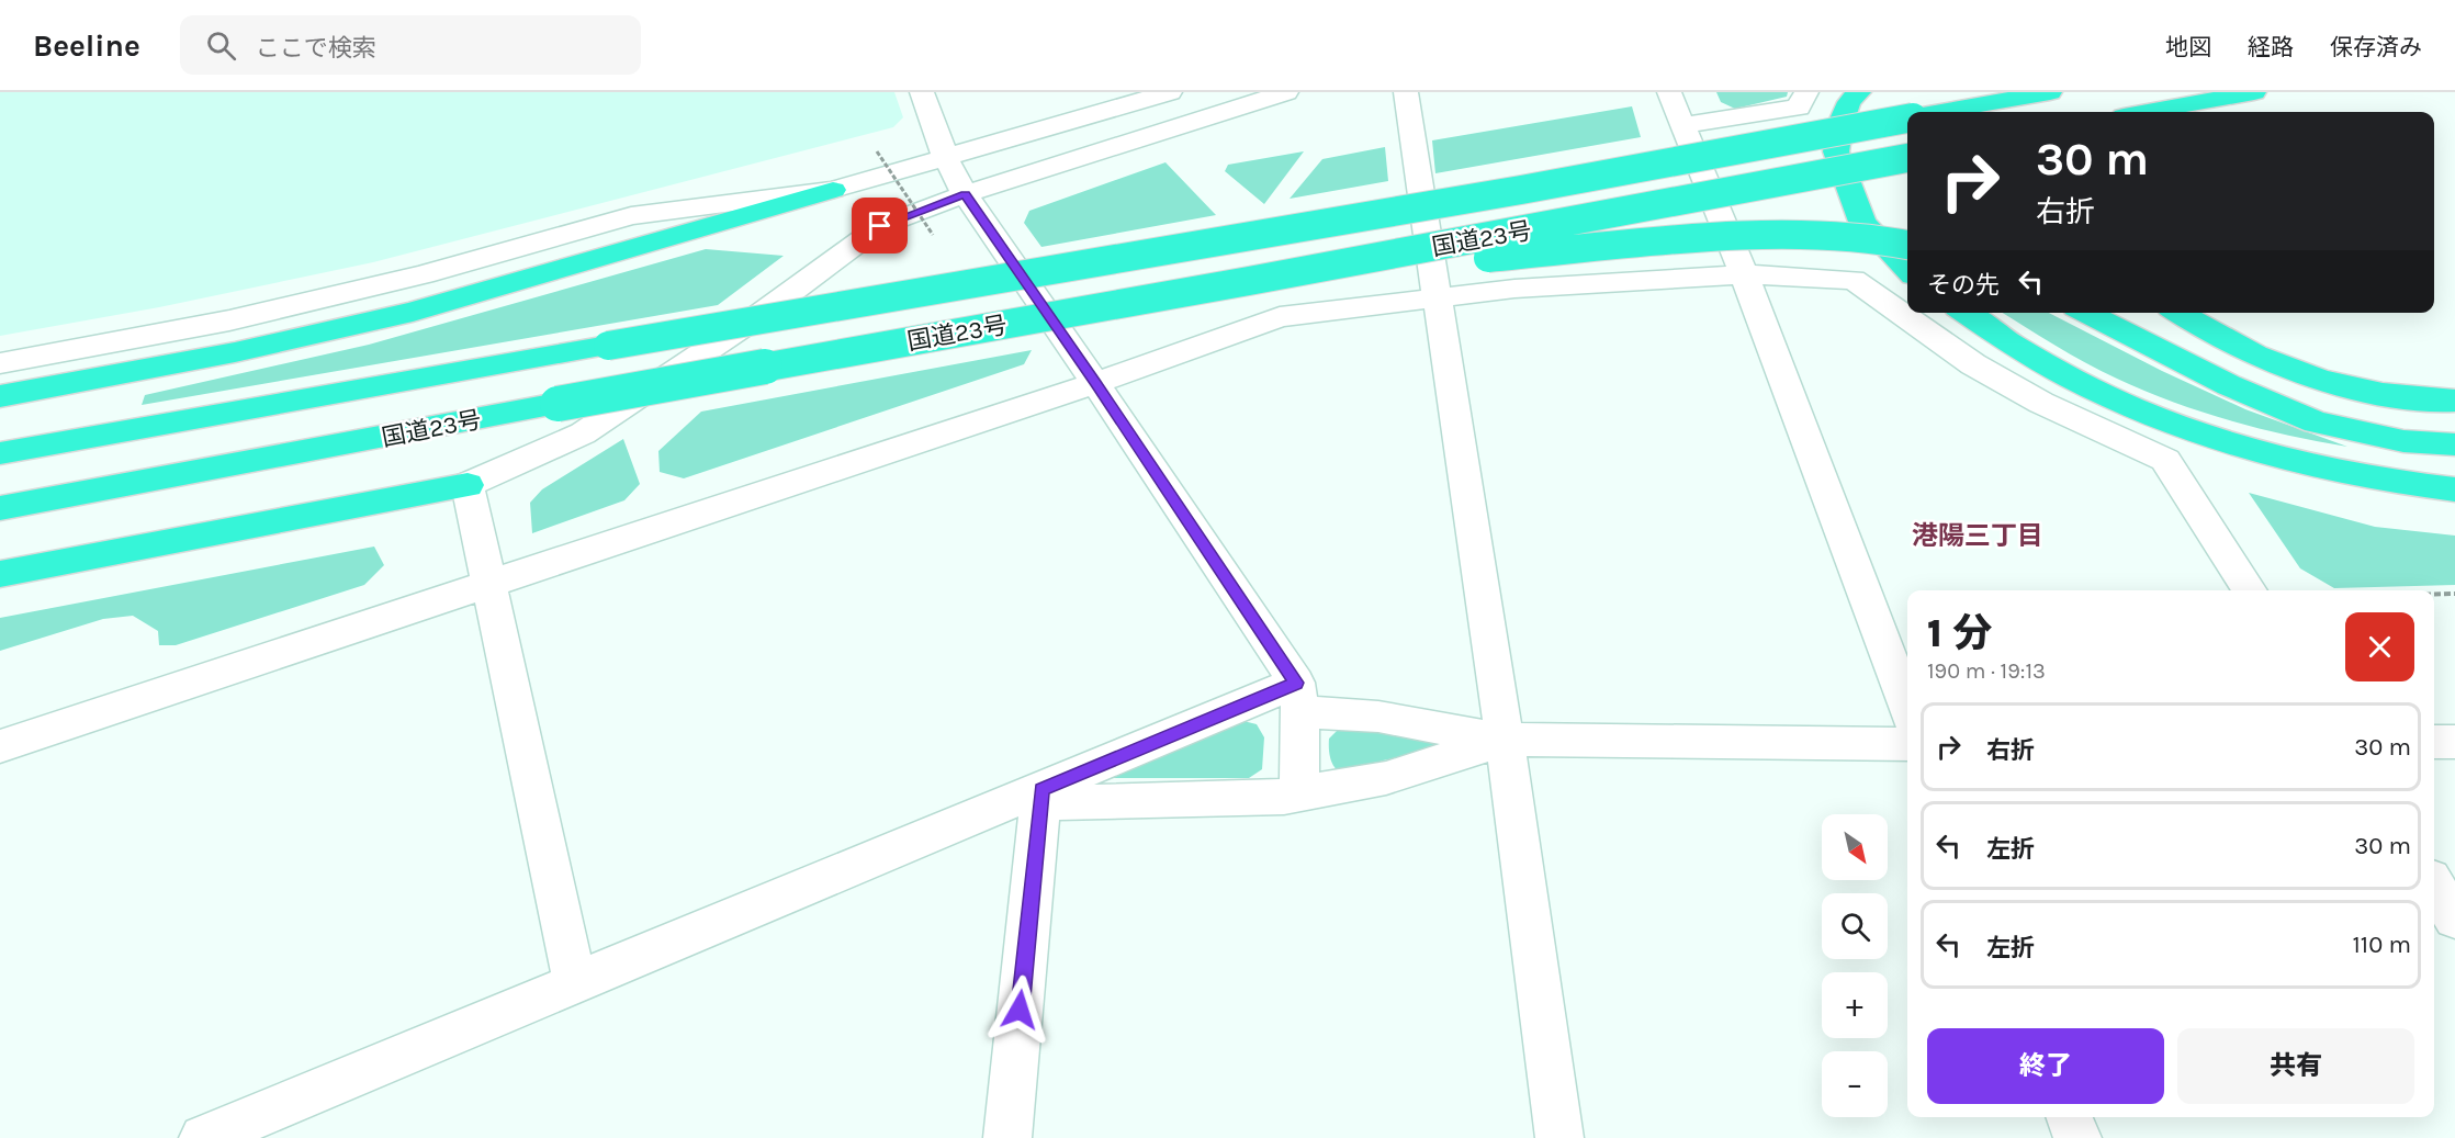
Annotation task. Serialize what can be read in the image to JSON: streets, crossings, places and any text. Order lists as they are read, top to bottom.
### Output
{
  "streets": {
    "highway": ["国道23号"]
  },
  "districts": ["港陽三丁目"],
  "north": "bottom right",
  "page": {
    "header": "Beeline",
    "search": "ここで検索",
    "nav": ["地図", "経路", "保存済み"],
    "turn": ["30 m", "右折"],
    "then": "その先",
    "heading": ["1 分", "190 m · 19:13"],
    "list": [
      {
        "name": "右折",
        "value": "30 m"
      },
      {
        "name": "左折",
        "value": "30 m"
      },
      {
        "name": "左折",
        "value": "110 m"
      }
    ],
    "map_buttons": ["+", "−"],
    "buttons": ["終了", "共有"]
  }
}
